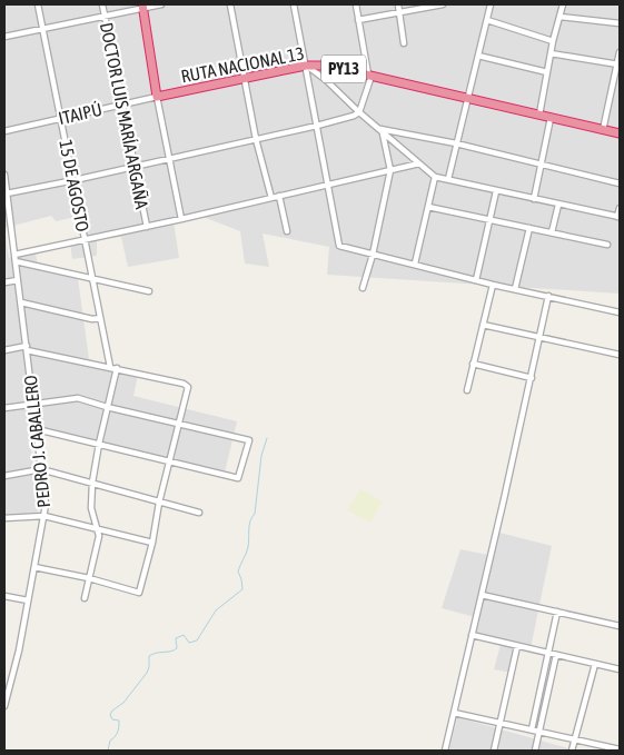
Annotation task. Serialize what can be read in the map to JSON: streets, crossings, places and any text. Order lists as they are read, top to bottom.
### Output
{
  "streets": {
    "highway": ["RUTA NACIONAL 13", "PY13"],
    "street": [
      "ITAIPÚ",
      "DOCTOR LUIS MARÍA ARGAÑA",
      "15 DE AGOSTO",
      "PEDRO J. CABALLERO"
    ]
  },
  "crossings": [
    ["RUTA NACIONAL 13", "ITAIPÚ"],
    ["ITAIPÚ", "DOCTOR LUIS MARÍA ARGAÑA"],
    ["ITAIPÚ", "15 DE AGOSTO"]
  ]
}
